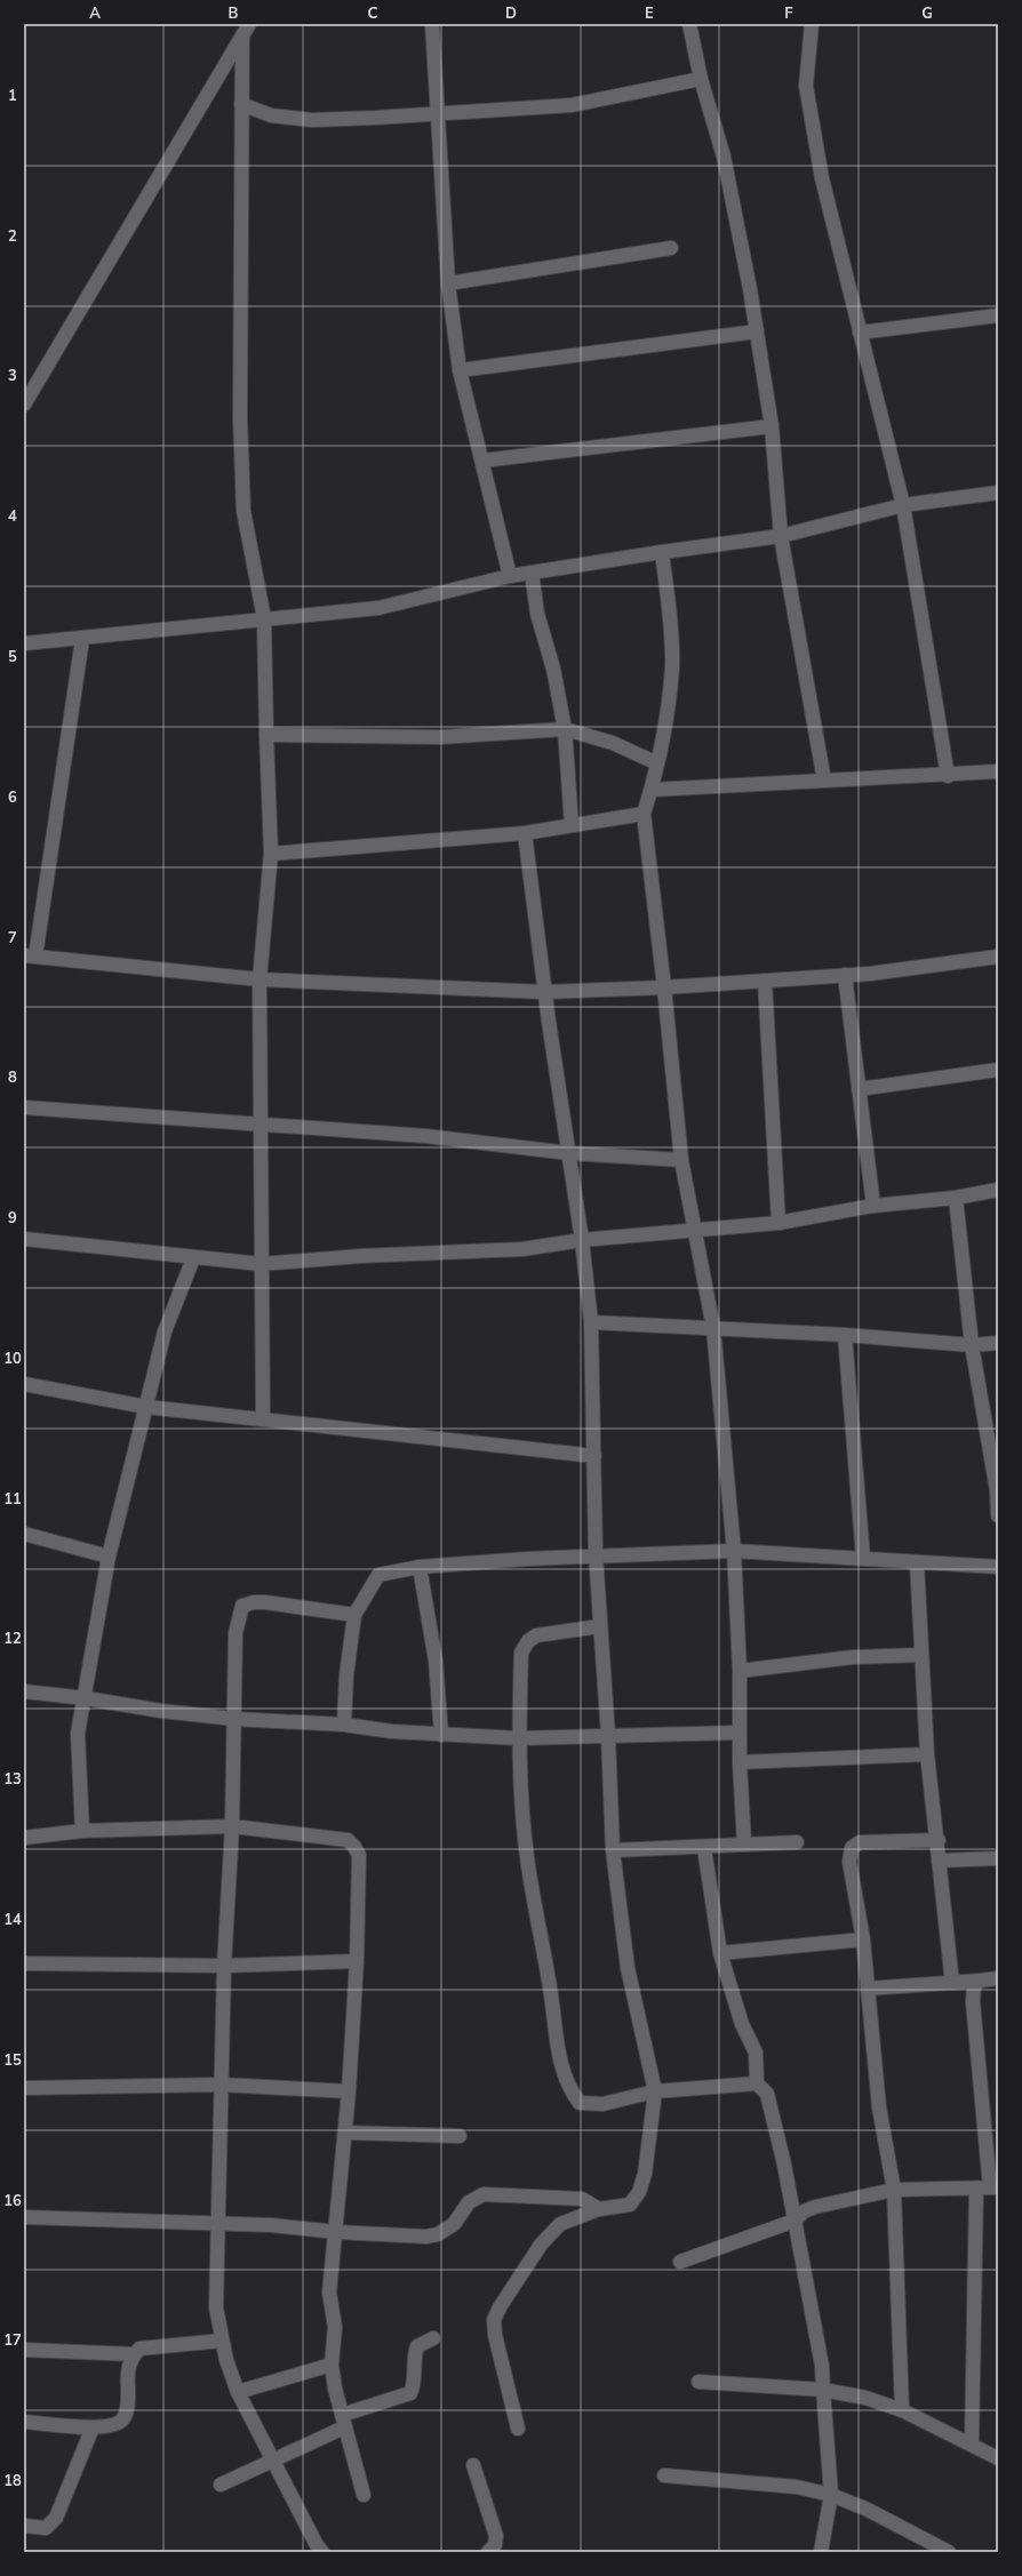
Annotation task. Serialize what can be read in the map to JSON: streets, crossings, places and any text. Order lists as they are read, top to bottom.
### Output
{
  "grid": {
    "columns": [
      "A",
      "B",
      "C",
      "D",
      "E",
      "F",
      "G"
    ],
    "rows": [
      "1",
      "2",
      "3",
      "4",
      "5",
      "6",
      "7",
      "8",
      "9",
      "10",
      "11",
      "12",
      "13",
      "14",
      "15",
      "16",
      "17",
      "18"
    ]
  }
}
